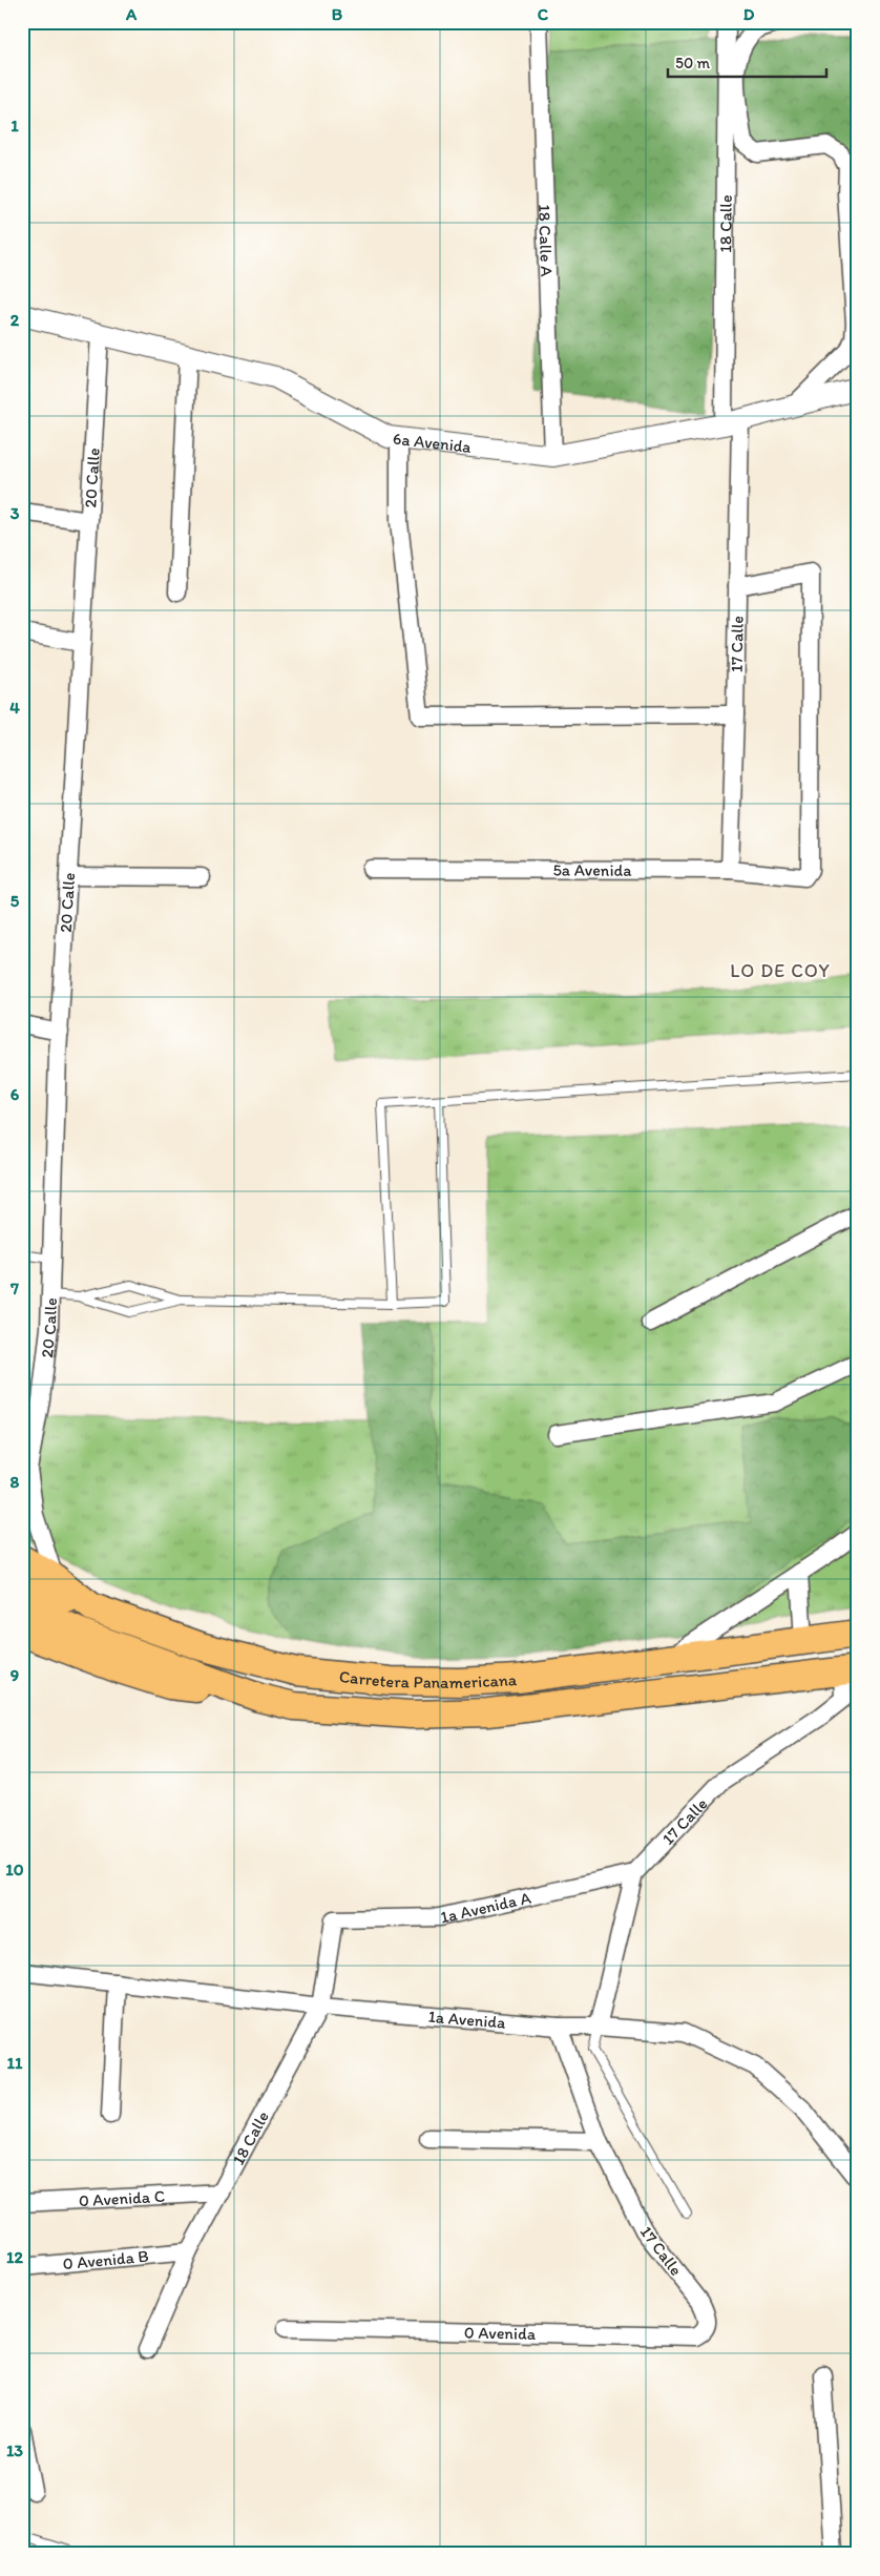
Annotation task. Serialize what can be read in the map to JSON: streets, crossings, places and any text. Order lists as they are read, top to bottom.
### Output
{
  "streets": {
    "highway": ["Carretera Panamericana"],
    "street": [
      "18 Calle",
      "18 Calle A",
      "6a Avenida",
      "20 Calle",
      "17 Calle",
      "5a Avenida",
      "1a Avenida A",
      "1a Avenida",
      "0 Avenida C",
      "0 Avenida B",
      "0 Avenida"
    ]
  },
  "crossings": [
    ["18 Calle", "6a Avenida"],
    ["18 Calle", "17 Calle"],
    ["18 Calle", "1a Avenida A"],
    ["18 Calle", "1a Avenida"],
    ["18 Calle", "0 Avenida C"],
    ["18 Calle", "0 Avenida B"],
    ["18 Calle A", "6a Avenida"],
    ["6a Avenida", "20 Calle"],
    ["6a Avenida", "17 Calle"],
    ["20 Calle", "Carretera Panamericana"],
    ["17 Calle", "5a Avenida"],
    ["17 Calle", "Carretera Panamericana"],
    ["17 Calle", "1a Avenida A"],
    ["17 Calle", "1a Avenida"],
    ["17 Calle", "0 Avenida"]
  ],
  "districts": ["LO DE COY"],
  "scale_bar": "50 m",
  "grid": {
    "columns": [
      "A",
      "B",
      "C",
      "D"
    ],
    "rows": [
      "1",
      "2",
      "3",
      "4",
      "5",
      "6",
      "7",
      "8",
      "9",
      "10",
      "11",
      "12",
      "13"
    ]
  }
}
